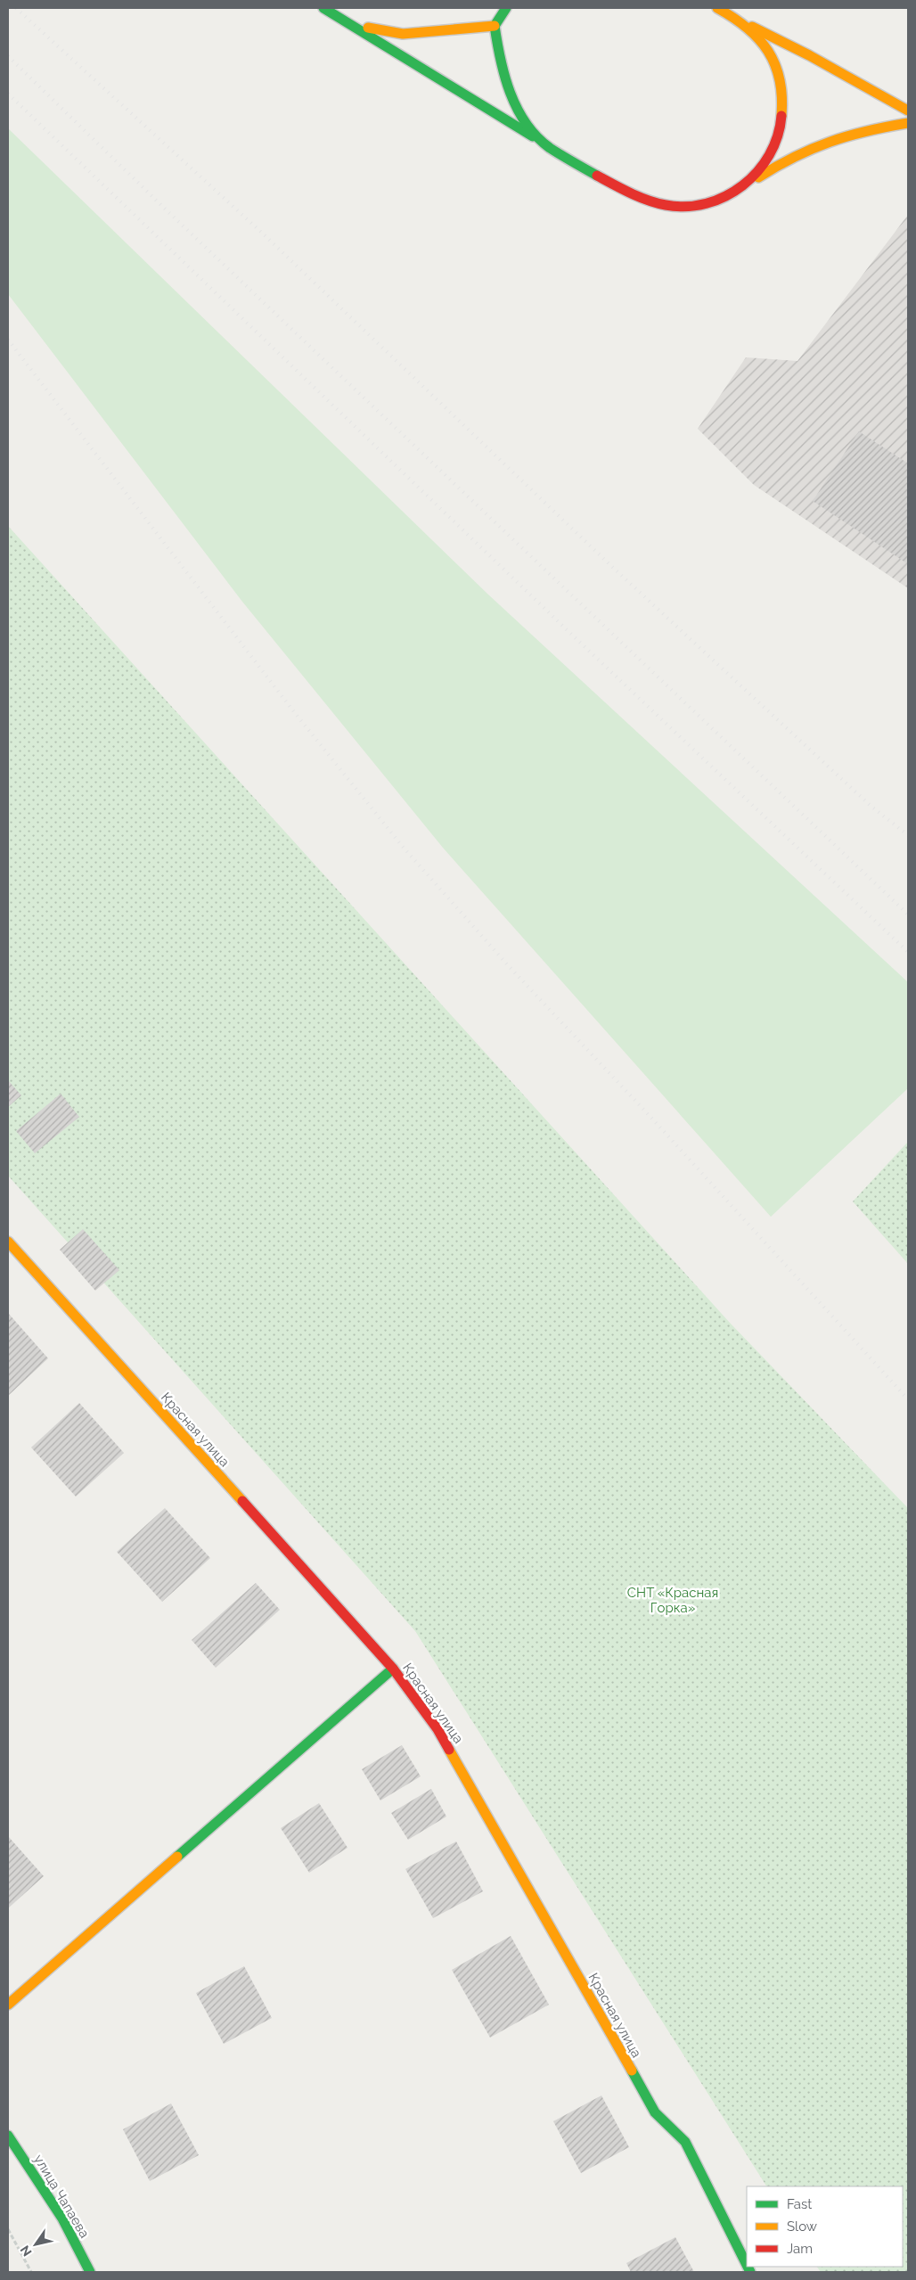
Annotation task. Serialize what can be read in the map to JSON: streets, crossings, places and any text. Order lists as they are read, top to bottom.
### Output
{
  "streets": {
    "street": ["Красная улица", "улица Чапаева"]
  },
  "parks": ["СНТ «Красная Горка»"],
  "legend": ["Fast", "Slow", "Jam"],
  "north": "bottom left"
}
